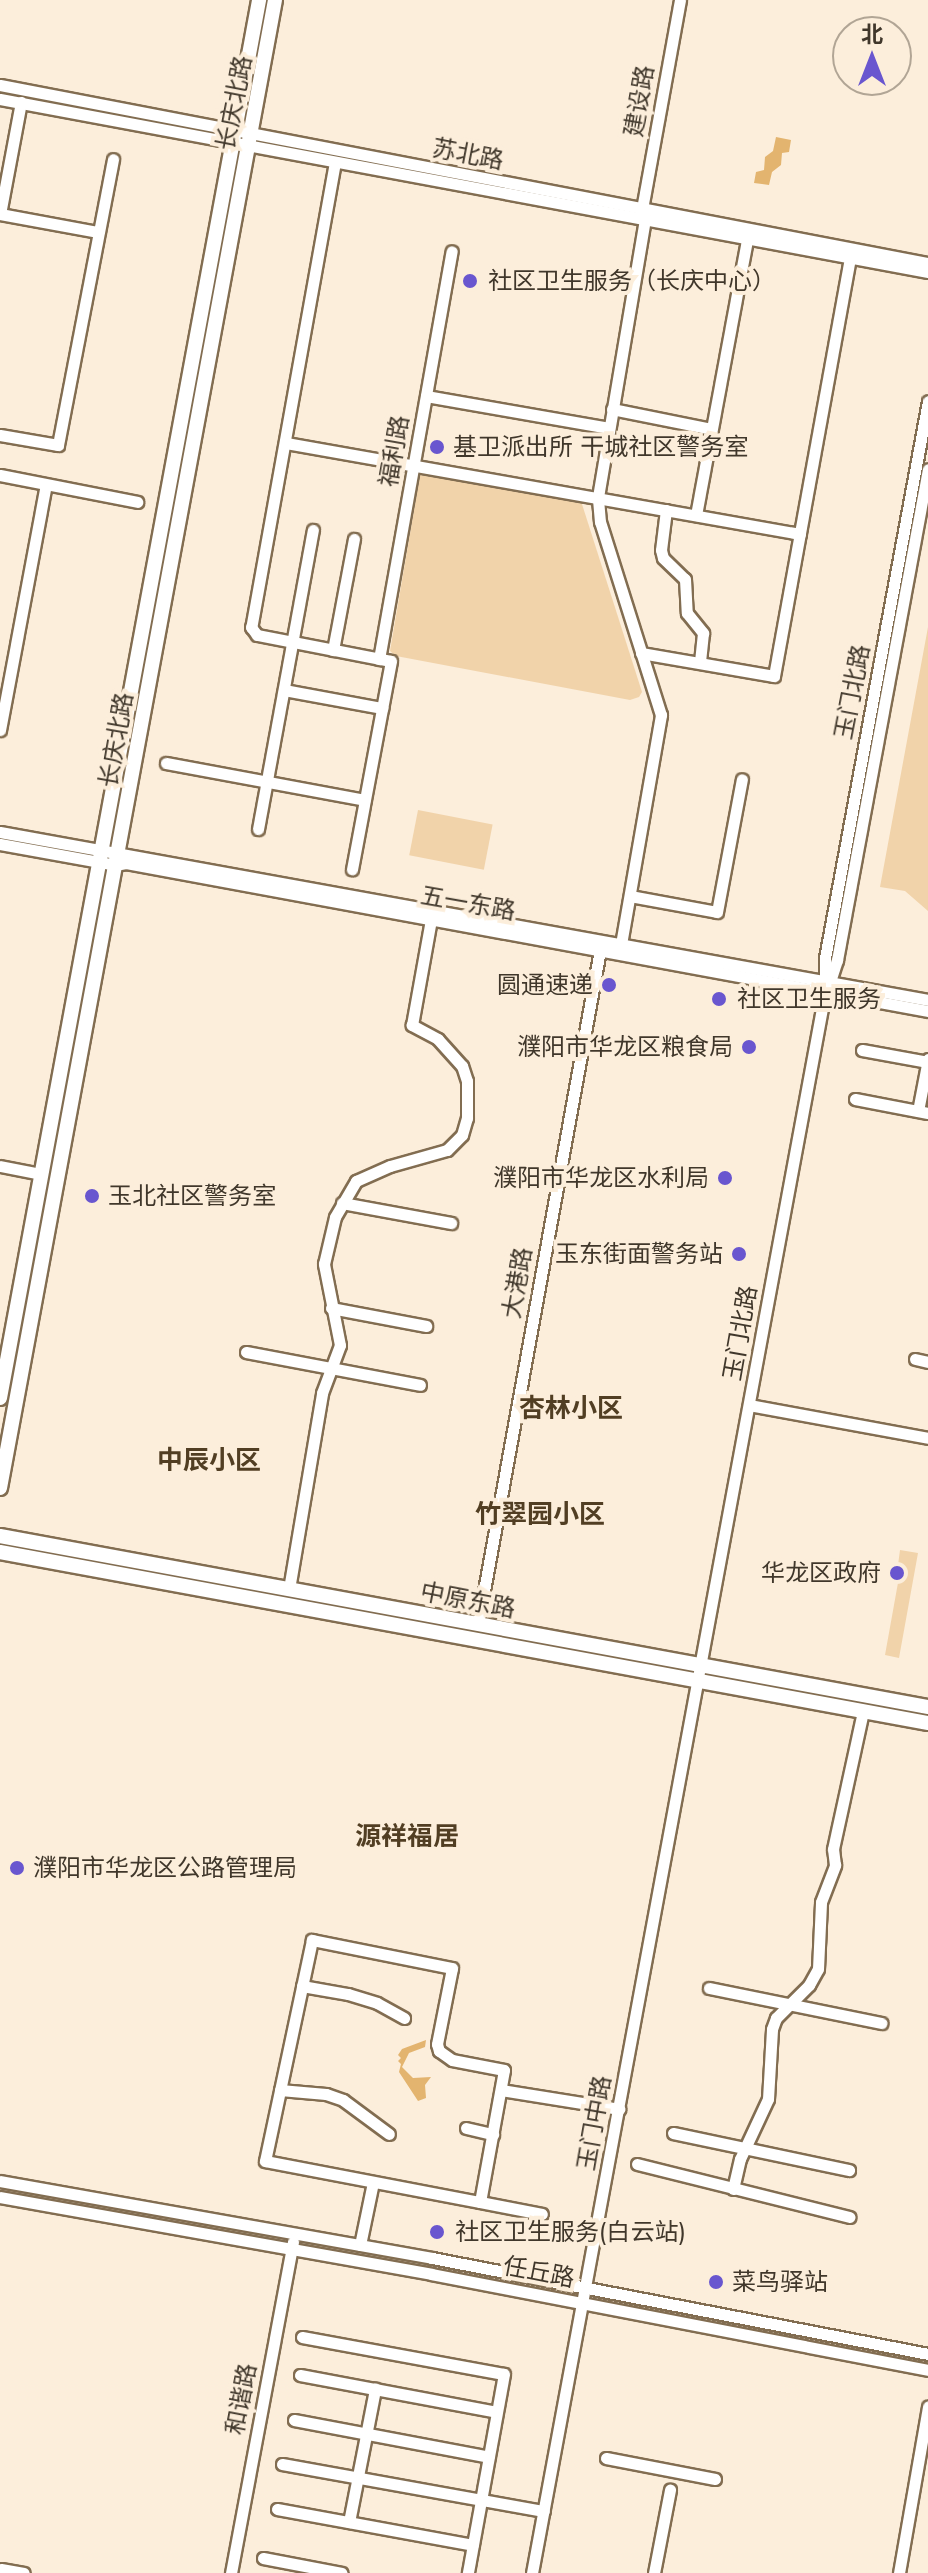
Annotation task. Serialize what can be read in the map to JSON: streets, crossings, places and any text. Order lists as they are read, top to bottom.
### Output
{
  "streets": {
    "main road": ["长庆北路", "中原东路"],
    "street": [
      "建设路",
      "苏北路",
      "福利路",
      "玉门北路",
      "五一东路",
      "大港路",
      "玉门中路",
      "任丘路",
      "和谐路"
    ]
  },
  "crossings": [
    ["建设路", "苏北路"],
    ["建设路", "五一东路"],
    ["长庆北路", "苏北路"],
    ["长庆北路", "五一东路"],
    ["玉门北路", "五一东路"],
    ["玉门北路", "中原东路"],
    ["玉门北路", "玉门中路"],
    ["五一东路", "大港路"],
    ["大港路", "中原东路"],
    ["中原东路", "玉门中路"],
    ["玉门中路", "任丘路"],
    ["任丘路", "和谐路"]
  ],
  "districts": [
    "杏林小区",
    "中辰小区",
    "竹翠园小区",
    "源祥福居"
  ],
  "places": [
    "社区卫生服务（长庆中心）",
    "基卫派出所 干城社区警务室",
    "圆通速递",
    "社区卫生服务",
    "濮阳市华龙区粮食局",
    "濮阳市华龙区水利局",
    "玉北社区警务室",
    "玉东街面警务站",
    "华龙区政府",
    "濮阳市华龙区公路管理局",
    "社区卫生服务(白云站)",
    "菜鸟驿站"
  ],
  "north": "top"
}
